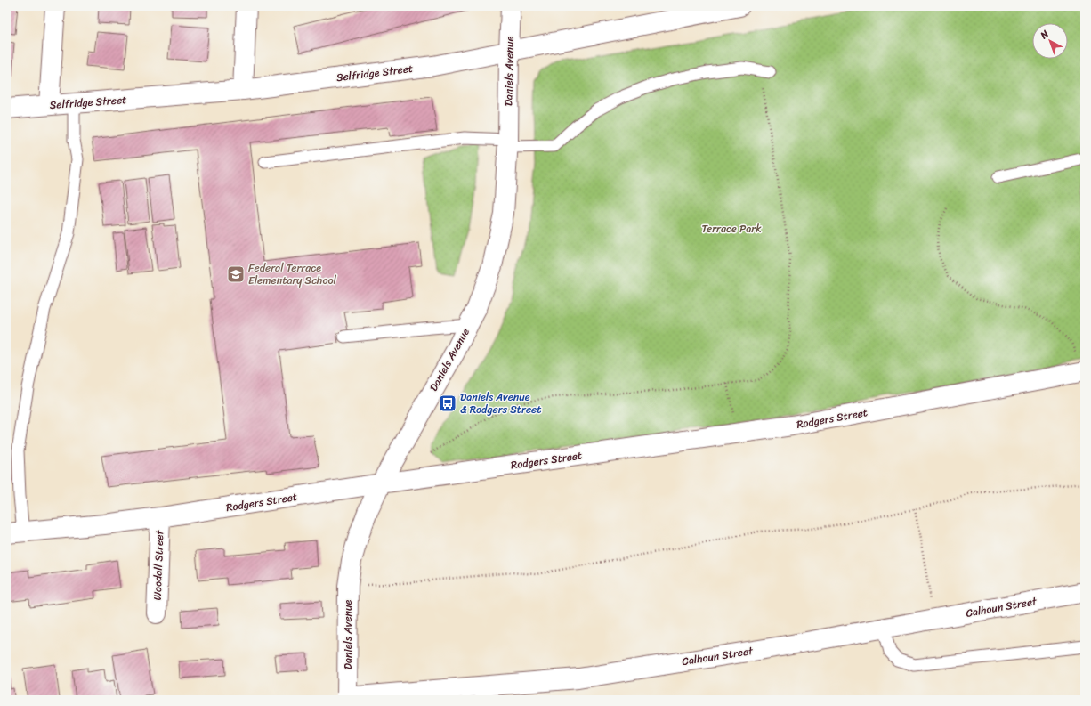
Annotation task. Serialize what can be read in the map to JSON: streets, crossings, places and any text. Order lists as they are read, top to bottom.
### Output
{
  "streets": {
    "street": [
      "Daniels Avenue",
      "Selfridge Street",
      "Rodgers Street",
      "Woodall Street",
      "Calhoun Street"
    ]
  },
  "crossings": [
    ["Daniels Avenue", "Selfridge Street"],
    ["Daniels Avenue", "Rodgers Street"],
    ["Daniels Avenue", "Calhoun Street"],
    ["Rodgers Street", "Woodall Street"]
  ],
  "parks": ["Terrace Park"],
  "places": {
    "school or university": ["Federal Terrace Elementary School"],
    "bus stop": ["Daniels Avenue & Rodgers Street"]
  },
  "north": "top left"
}
